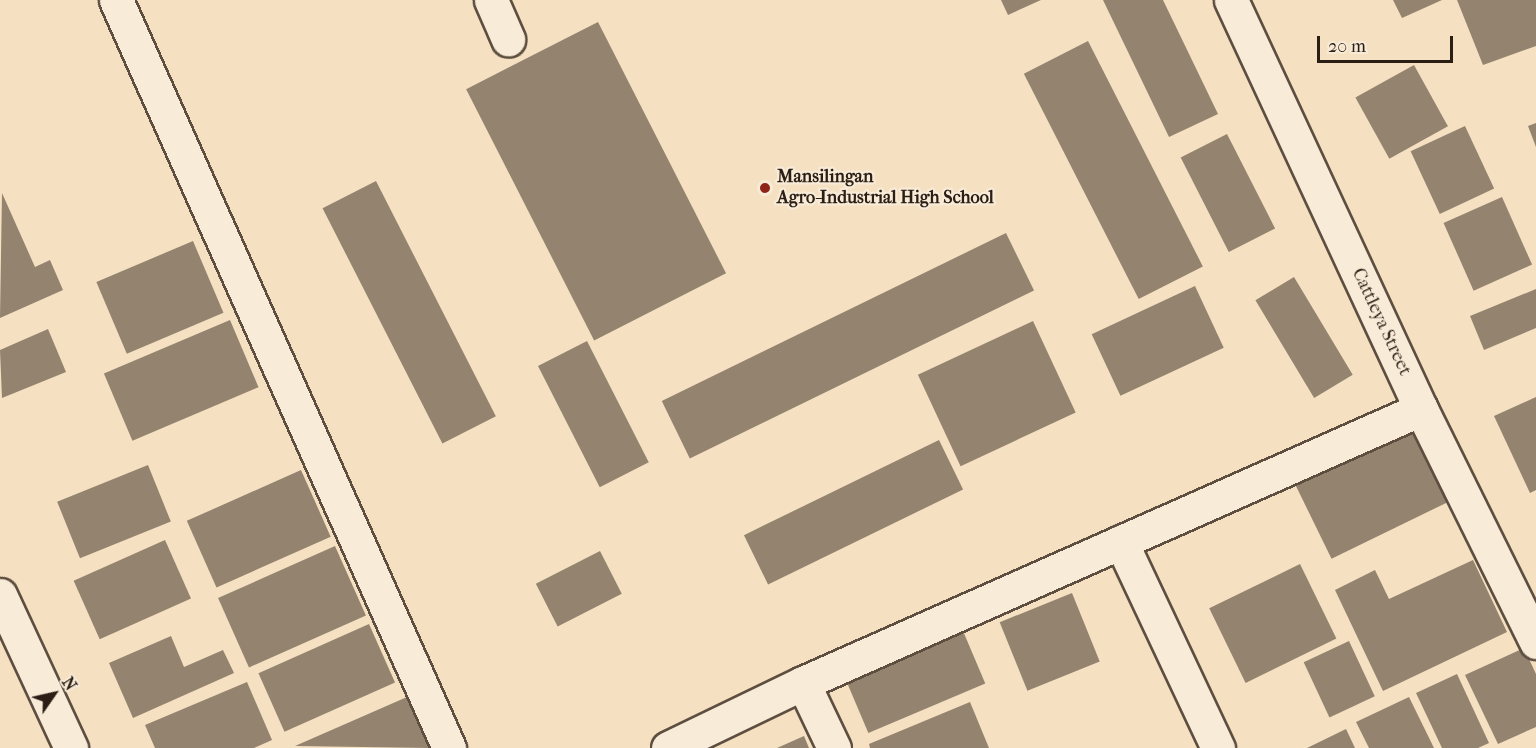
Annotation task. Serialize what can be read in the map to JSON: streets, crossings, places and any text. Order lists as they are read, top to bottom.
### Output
{
  "streets": {
    "street": ["Cattleya Street"]
  },
  "places": ["Mansilingan Agro-Industrial High School"],
  "scale_bar": "20 m",
  "north": "top right"
}
